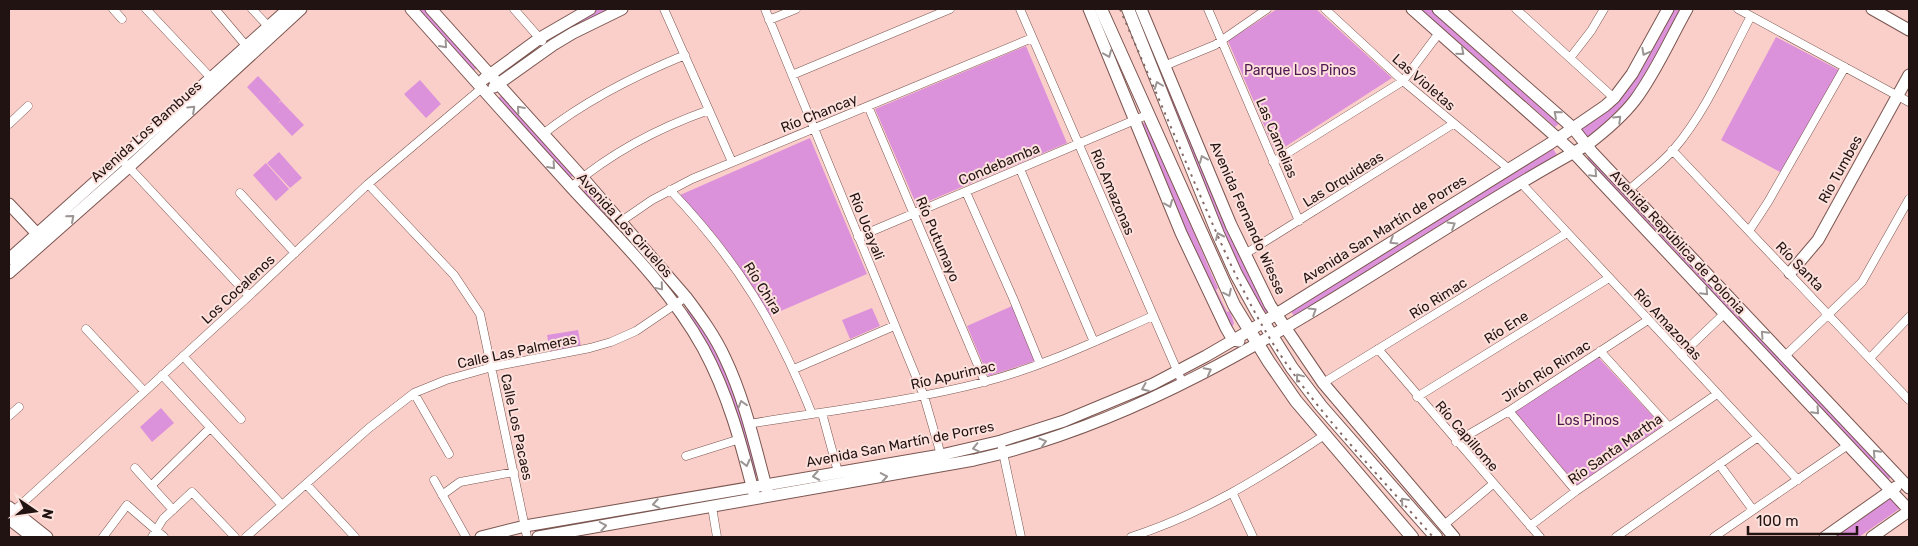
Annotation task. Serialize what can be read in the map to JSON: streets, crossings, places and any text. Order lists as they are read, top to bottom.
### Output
{
  "streets": {
    "main road": [
      "Avenida Los Bambues",
      "Rio Tumbes",
      "Avenida Fernando Wiesse",
      "Avenida Los Ciruelos",
      "Avenida San Martín de Porres",
      "Avenida República de Polonia"
    ],
    "street": [
      "Las Violetas",
      "Río Chancay",
      "Las Camelias",
      "Condebamba",
      "Las Orquideas",
      "Río Amazonas",
      "Río Ucayali",
      "Río Putumayo",
      "Río Santa",
      "Río Chira",
      "Los Cocalenos",
      "Río Rimac",
      "Río Ene",
      "Calle Las Palmeras",
      "Jirón Río Rimac",
      "Río Apurimac",
      "Calle Los Pacaes",
      "Río Capillome",
      "Río Santa Martha"
    ]
  },
  "crossings": [
    ["Las Violetas", "Las Orquideas"],
    ["Las Violetas", "Avenida San Martín de Porres"],
    ["Río Chancay", "Río Amazonas"],
    ["Río Chancay", "Avenida Los Ciruelos"],
    ["Río Chancay", "Río Ucayali"],
    ["Río Chancay", "Río Putumayo"],
    ["Río Chancay", "Río Chira"],
    ["Las Camelias", "Las Orquideas"],
    ["Condebamba", "Río Amazonas"],
    ["Condebamba", "Río Ucayali"],
    ["Condebamba", "Río Putumayo"],
    ["Rio Tumbes", "Río Santa"],
    ["Las Orquideas", "Avenida Fernando Wiesse"],
    ["Río Amazonas", "Avenida San Martín de Porres"],
    ["Río Amazonas", "Río Rimac"],
    ["Río Amazonas", "Río Ene"],
    ["Río Amazonas", "Jirón Río Rimac"],
    ["Río Amazonas", "Río Apurimac"],
    ["Río Amazonas", "Río Santa Martha"],
    ["Avenida Fernando Wiesse", "Avenida San Martín de Porres"],
    ["Avenida Fernando Wiesse", "Río Rimac"],
    ["Avenida Los Ciruelos", "Avenida San Martín de Porres"],
    ["Avenida Los Ciruelos", "Los Cocalenos"],
    ["Avenida Los Ciruelos", "Calle Las Palmeras"],
    ["Avenida Los Ciruelos", "Río Apurimac"],
    ["Río Ucayali", "Avenida San Martín de Porres"],
    ["Río Ucayali", "Río Apurimac"],
    ["Avenida San Martín de Porres", "Avenida República de Polonia"],
    ["Avenida San Martín de Porres", "Calle Los Pacaes"],
    ["Río Putumayo", "Río Apurimac"],
    ["Río Chira", "Río Apurimac"],
    ["Los Cocalenos", "Calle Los Pacaes"],
    ["Río Rimac", "Río Capillome"],
    ["Río Ene", "Río Capillome"],
    ["Calle Las Palmeras", "Calle Los Pacaes"],
    ["Jirón Río Rimac", "Río Capillome"],
    ["Río Capillome", "Río Santa Martha"]
  ],
  "parks": ["Parque Los Pinos", "Los Pinos"],
  "scale_bar": "100 m",
  "north": "right"
}
